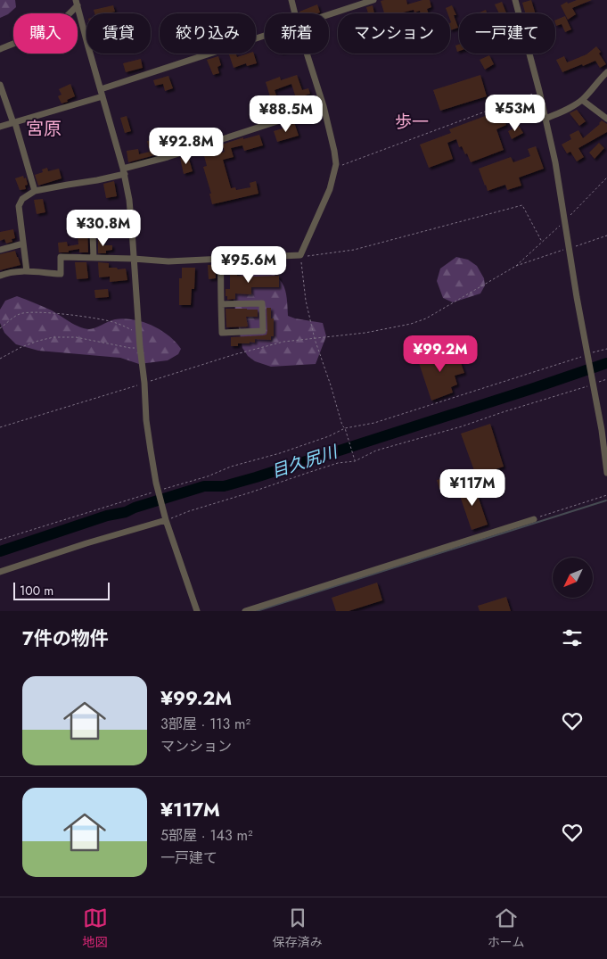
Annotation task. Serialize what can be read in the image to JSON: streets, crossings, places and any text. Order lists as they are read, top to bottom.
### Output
{
  "districts": ["歩一", "宮原"],
  "water": ["目久尻川"],
  "scale_bar": "100 m",
  "north": "bottom left",
  "page": {
    "chip": [
      "購入",
      "賃貸",
      "絞り込み",
      "新着",
      "マンション",
      "一戸建て"
    ],
    "price": [
      "¥53M",
      "¥88.5M",
      "¥92.8M",
      "¥30.8M",
      "¥95.6M",
      "¥99.2M",
      "¥117M"
    ],
    "scale": "100 m",
    "heading": "7件の物件",
    "list": [
      {
        "name": "¥99.2M",
        "note": "3部屋 · 113 m² · マンション"
      },
      {
        "name": "¥117M",
        "note": "5部屋 · 143 m² · 一戸建て"
      }
    ],
    "tabs": ["地図", "保存済み", "ホーム"]
  }
}
